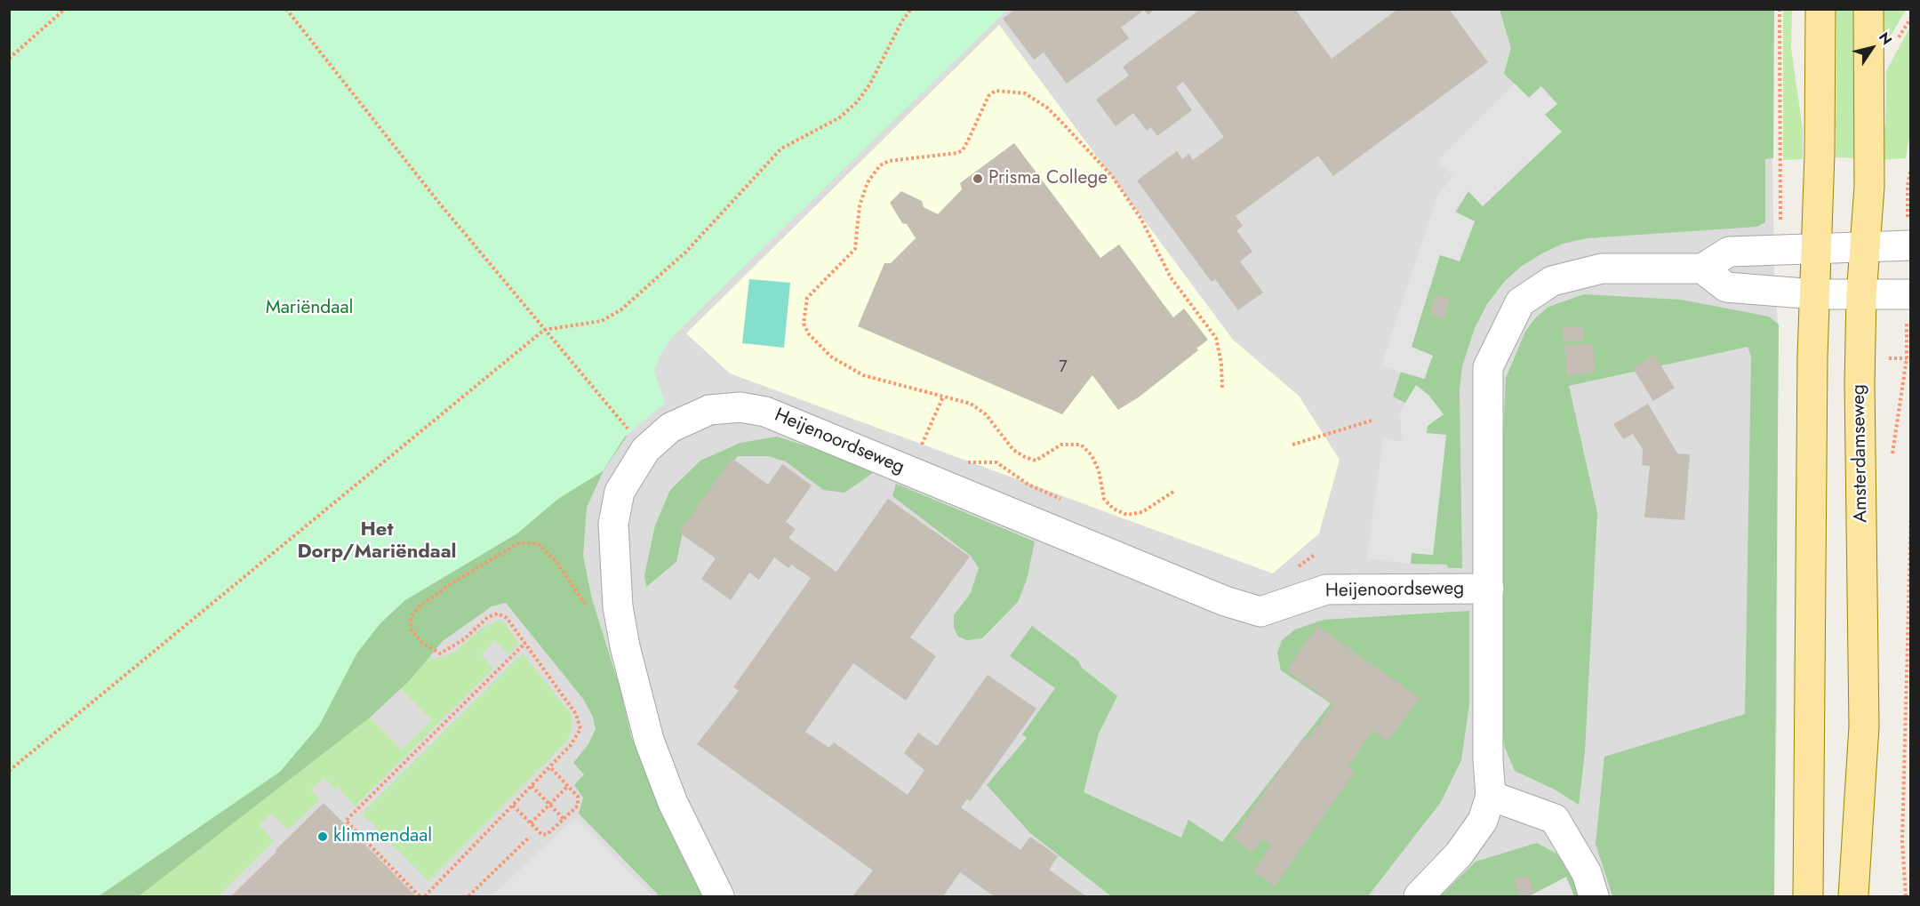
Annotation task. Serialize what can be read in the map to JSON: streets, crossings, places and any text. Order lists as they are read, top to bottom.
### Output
{
  "streets": {
    "main road": ["Amsterdamseweg"],
    "street": ["Heijenoordseweg"]
  },
  "districts": ["Het Dorp/Mariëndaal"],
  "parks": ["Mariëndaal"],
  "places": ["Prisma College", "klimmendaal"],
  "house_numbers": ["7"],
  "north": "top right"
}
